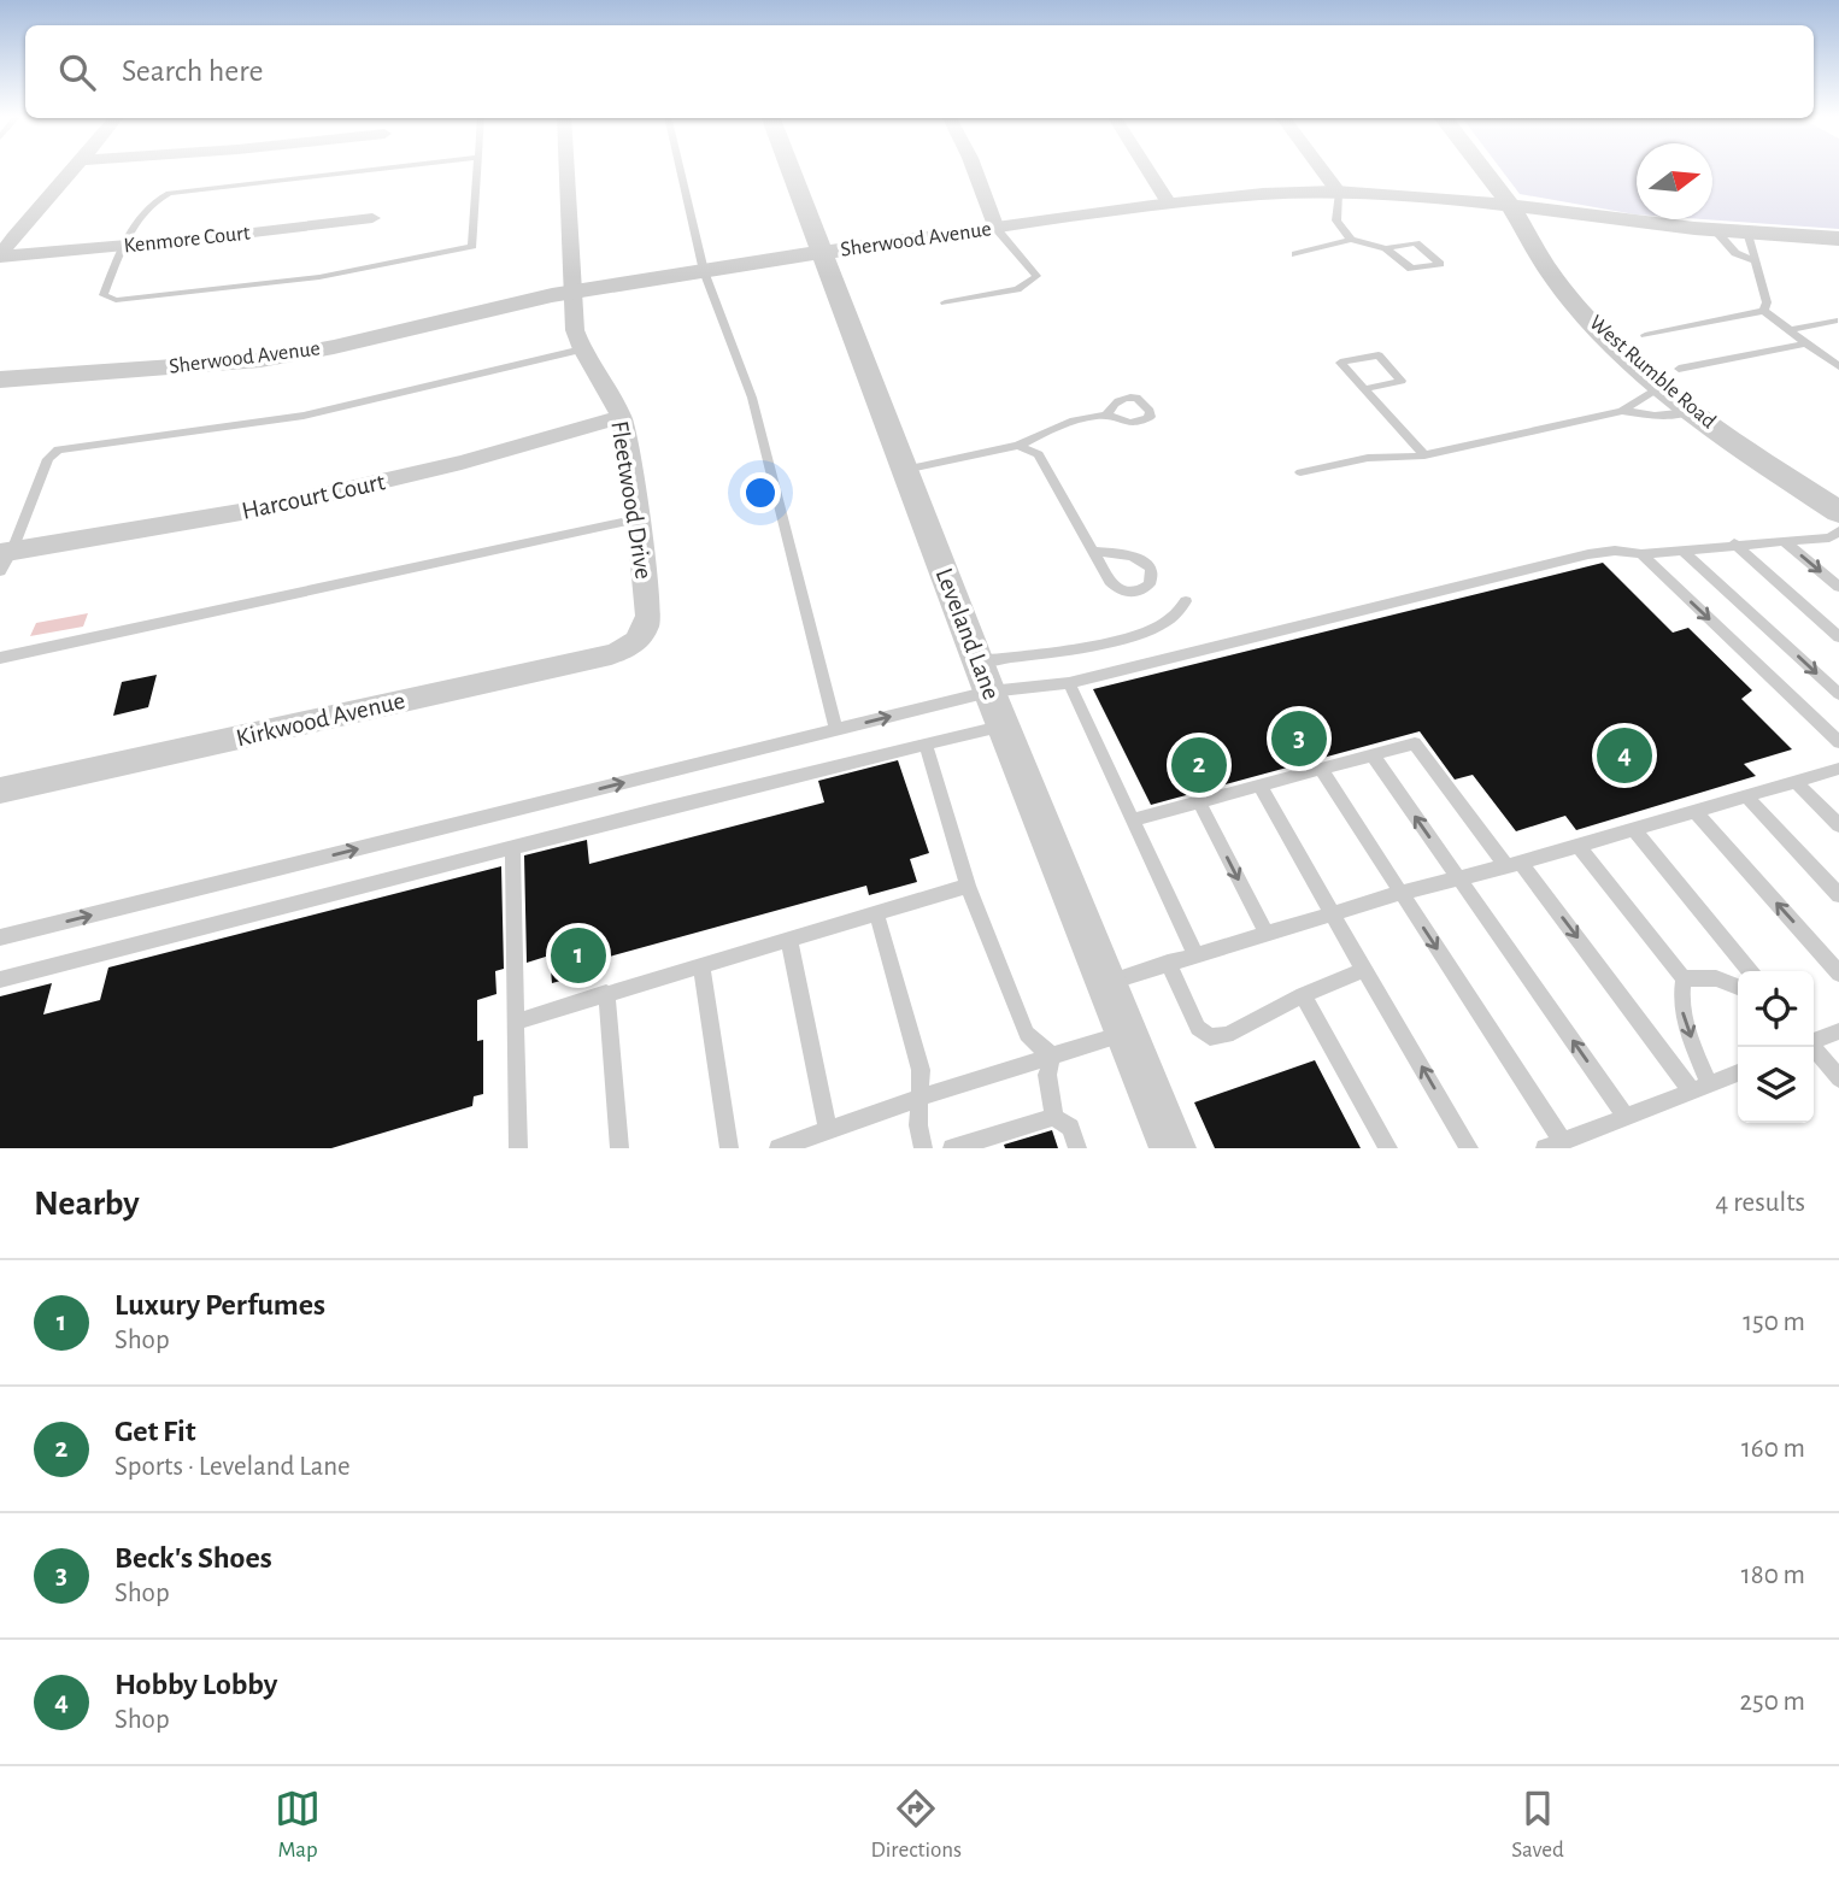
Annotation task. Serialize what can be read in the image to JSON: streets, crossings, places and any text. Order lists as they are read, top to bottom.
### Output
{
  "streets": {
    "street": [
      "Kenmore Court",
      "Sherwood Avenue",
      "West Rumble Road",
      "Harcourt Court",
      "Fleetwood Drive",
      "Leveland Lane",
      "Kirkwood Avenue"
    ]
  },
  "crossings": [
    ["Sherwood Avenue", "West Rumble Road"],
    ["Sherwood Avenue", "Fleetwood Drive"],
    ["Sherwood Avenue", "Leveland Lane"],
    ["Harcourt Court", "Fleetwood Drive"],
    ["Fleetwood Drive", "Kirkwood Avenue"]
  ],
  "north": "right",
  "page": {
    "search": "Search here",
    "pins": [
      "3",
      "4",
      "2",
      "1"
    ],
    "heading": ["Nearby", "4 results"],
    "list": [
      {
        "mark": "1",
        "name": "Luxury Perfumes",
        "note": "Shop",
        "value": "150 m"
      },
      {
        "mark": "2",
        "name": "Get Fit",
        "note": "Sports · Leveland Lane",
        "value": "160 m"
      },
      {
        "mark": "3",
        "name": "Beck's Shoes",
        "note": "Shop",
        "value": "180 m"
      },
      {
        "mark": "4",
        "name": "Hobby Lobby",
        "note": "Shop",
        "value": "250 m"
      }
    ],
    "nav": ["Map", "Directions", "Saved"]
  }
}
